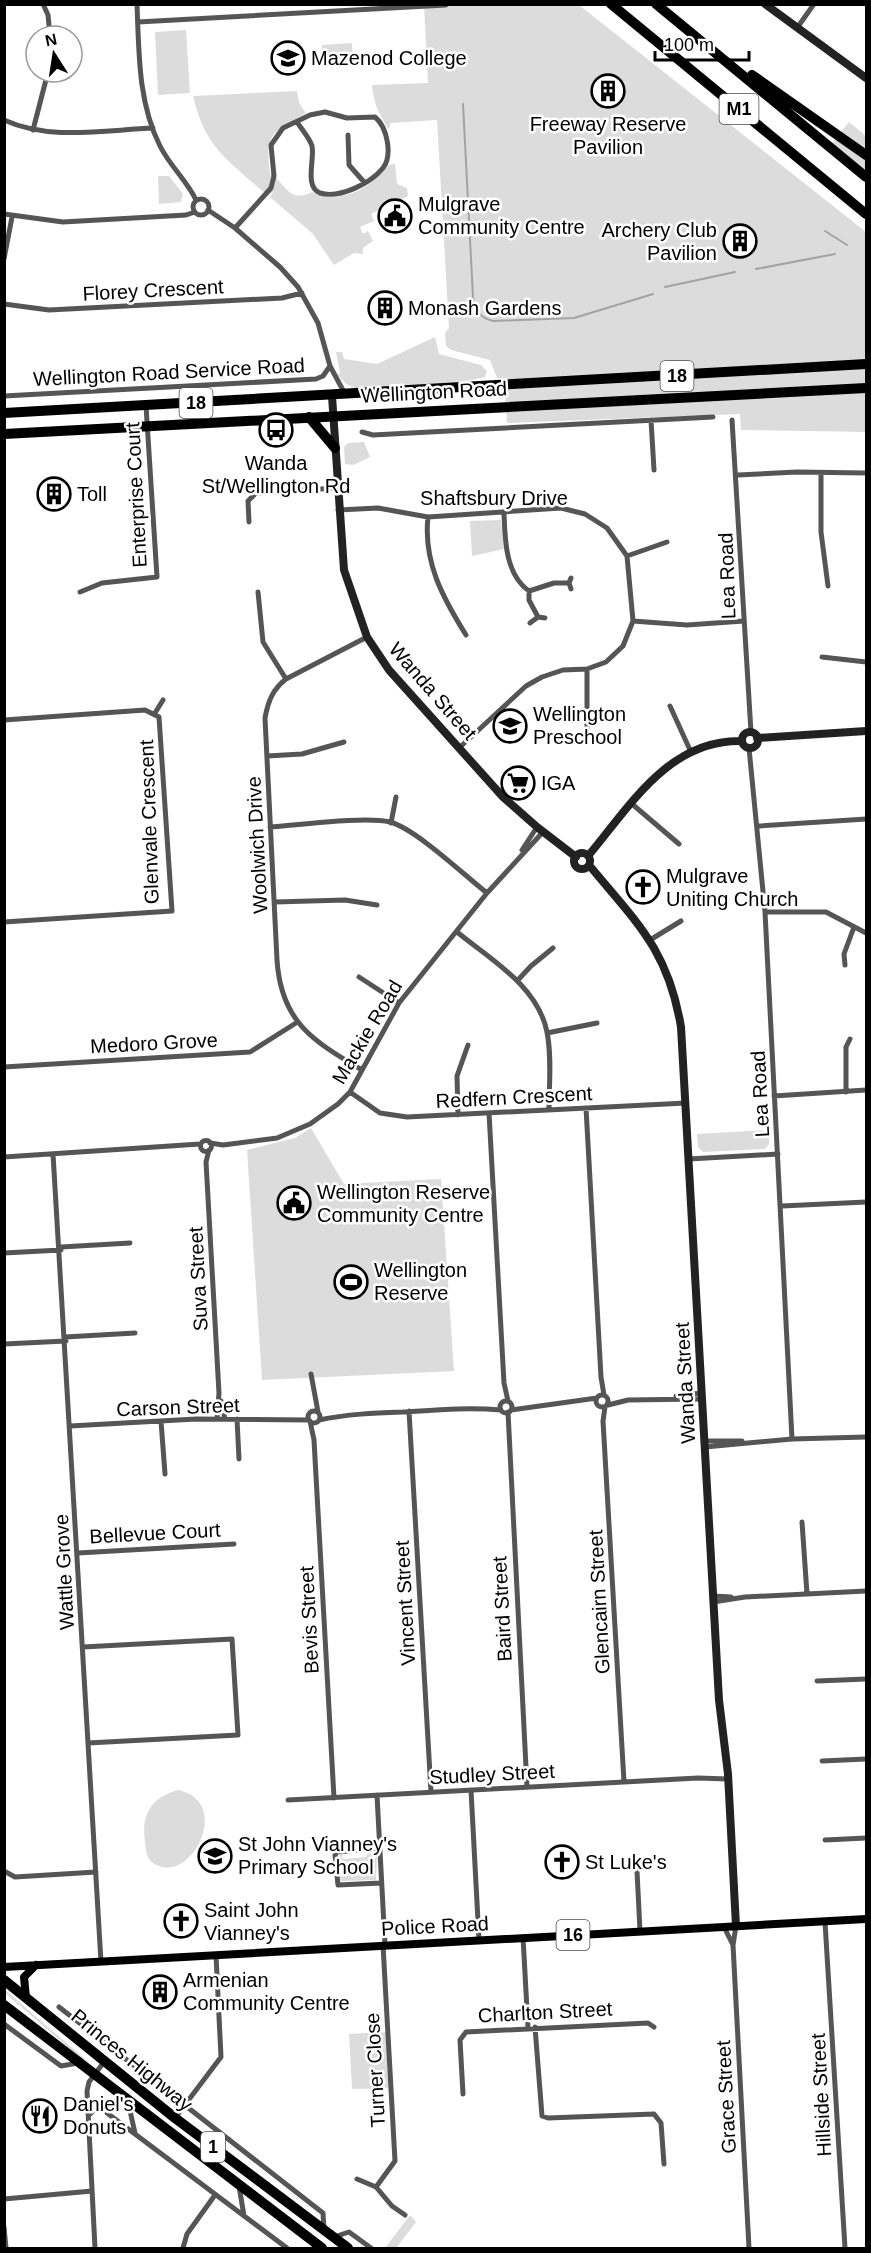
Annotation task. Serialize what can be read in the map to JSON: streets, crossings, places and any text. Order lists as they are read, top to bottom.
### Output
{
  "streets": {
    "highway": [
      "M1",
      "18",
      "Wellington Road",
      "Princes Highway",
      "1"
    ],
    "main road": ["Police Road", "16"],
    "street": [
      "Florey Crescent",
      "Wellington Road Service Road",
      "Enterprise Court",
      "Shaftsbury Drive",
      "Lea Road",
      "Wanda Street",
      "Glenvale Crescent",
      "Woolwich Drive",
      "Mackie Road",
      "Medoro Grove",
      "Redfern Crescent",
      "Suva Street",
      "Carson Street",
      "Bellevue Court",
      "Wattle Grove",
      "Glencairn Street",
      "Vincent Street",
      "Baird Street",
      "Bevis Street",
      "Studley Street",
      "Charlton Street",
      "Turner Close",
      "Hillside Street",
      "Grace Street"
    ]
  },
  "crossings": [
    ["Wellington Road", "Enterprise Court"],
    ["Wellington Road", "Wanda Street"],
    ["Shaftsbury Drive", "Wanda Street"],
    ["Wanda Street", "Woolwich Drive"],
    ["Wanda Street", "Mackie Road"],
    ["Wanda Street", "Redfern Crescent"],
    ["Wanda Street", "Carson Street"],
    ["Wanda Street", "Studley Street"],
    ["Wanda Street", "Police Road"],
    ["Wanda Street", "Grace Street"],
    ["Woolwich Drive", "Mackie Road"],
    ["Woolwich Drive", "Medoro Grove"],
    ["Mackie Road", "Redfern Crescent"],
    ["Mackie Road", "Suva Street"],
    ["Mackie Road", "Wattle Grove"],
    ["Redfern Crescent", "Baird Street"],
    ["Suva Street", "Carson Street"],
    ["Carson Street", "Wattle Grove"],
    ["Carson Street", "Glencairn Street"],
    ["Carson Street", "Vincent Street"],
    ["Carson Street", "Baird Street"],
    ["Carson Street", "Bevis Street"],
    ["Bellevue Court", "Wattle Grove"],
    ["Wattle Grove", "Police Road"],
    ["Glencairn Street", "Studley Street"],
    ["Vincent Street", "Studley Street"],
    ["Baird Street", "Studley Street"],
    ["Bevis Street", "Studley Street"],
    ["Studley Street", "Turner Close"],
    ["Police Road", "Turner Close"],
    ["Police Road", "Hillside Street"],
    ["Police Road", "Grace Street"]
  ],
  "places": {
    "school or university": ["Mazenod College", "Wellington Preschool", "St John Vianney's Primary School"],
    "building": [
      "Freeway Reserve Pavilion",
      "Archery Club Pavilion",
      "Monash Gardens",
      "Toll",
      "Armenian Community Centre"
    ],
    "public building": ["Mulgrave Community Centre", "Wellington Reserve Community Centre"],
    "bus stop": ["Wanda St/Wellington Rd"],
    "supermarket": ["IGA"],
    "church": ["Mulgrave Uniting Church", "St Luke's", "Saint John Vianney's"],
    "sports": ["Wellington Reserve"],
    "restaurant": ["Daniel's Donuts"]
  },
  "scale_bar": "100 m",
  "north": "top"
}
